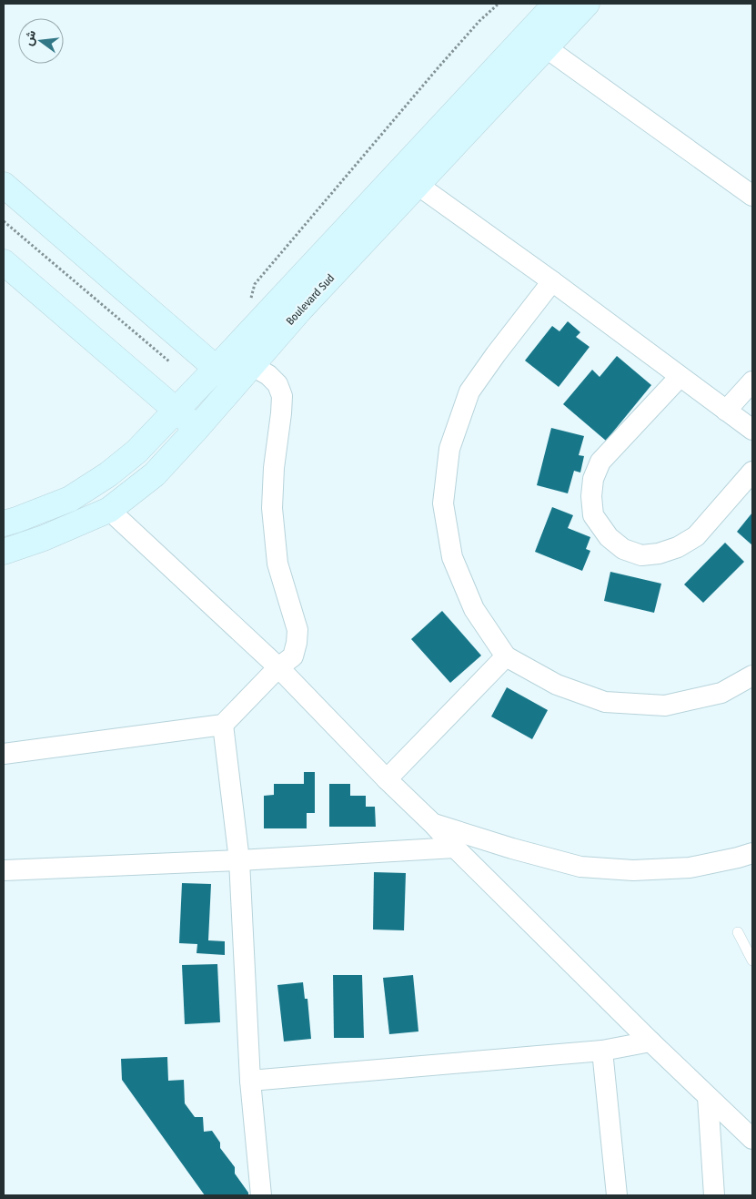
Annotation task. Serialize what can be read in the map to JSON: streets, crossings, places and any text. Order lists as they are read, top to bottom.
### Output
{
  "streets": {
    "main road": ["Boulevard Sud"]
  },
  "north": "left"
}
